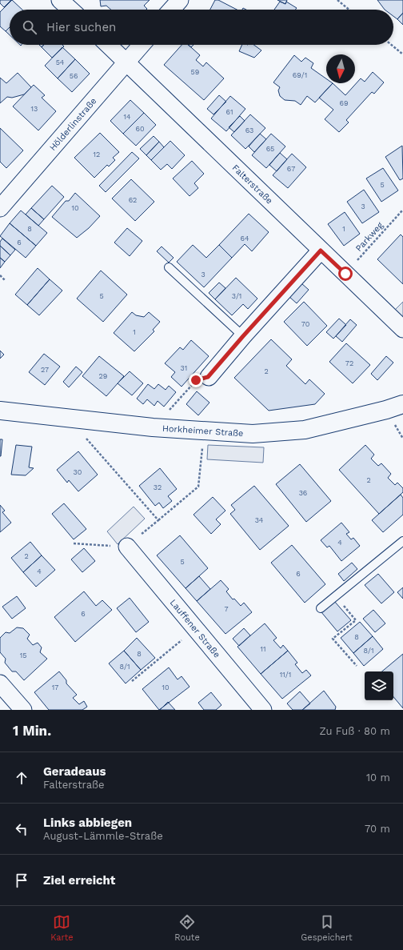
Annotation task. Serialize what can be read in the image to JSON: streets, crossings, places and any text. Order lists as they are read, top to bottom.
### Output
{
  "streets": {
    "main road": ["Horkheimer Straße"],
    "street": ["Hölderlinstraße", "Falterstraße", "Lauffener Straße"],
    "path": ["Parkweg"]
  },
  "crossings": [
    ["Hölderlinstraße", "Falterstraße"],
    ["Falterstraße", "Parkweg"]
  ],
  "house_numbers": [
    "54",
    "59",
    "69/1",
    "56",
    "69",
    "13",
    "61",
    "14",
    "60",
    "63",
    "65",
    "12",
    "67",
    "5",
    "62",
    "3",
    "10",
    "8",
    "1",
    "64",
    "6",
    "3",
    "5",
    "3/1",
    "70",
    "1",
    "72",
    "31",
    "27",
    "2",
    "29",
    "30",
    "2",
    "32",
    "36",
    "34",
    "4",
    "2",
    "5",
    "4",
    "6",
    "7",
    "6",
    "8",
    "11",
    "8/1",
    "8",
    "15",
    "8/1",
    "11/1",
    "17",
    "10"
  ],
  "north": "bottom",
  "page": {
    "search": "Hier suchen",
    "heading": ["1 Min.", "Zu Fuß · 80 m"],
    "list": [
      ["Geradeaus", "Falterstraße", "10 m"],
      ["Links abbiegen", "August-Lämmle-Straße", "70 m"],
      "Ziel erreicht"
    ],
    "nav": ["Karte", "Route", "Gespeichert"]
  }
}
